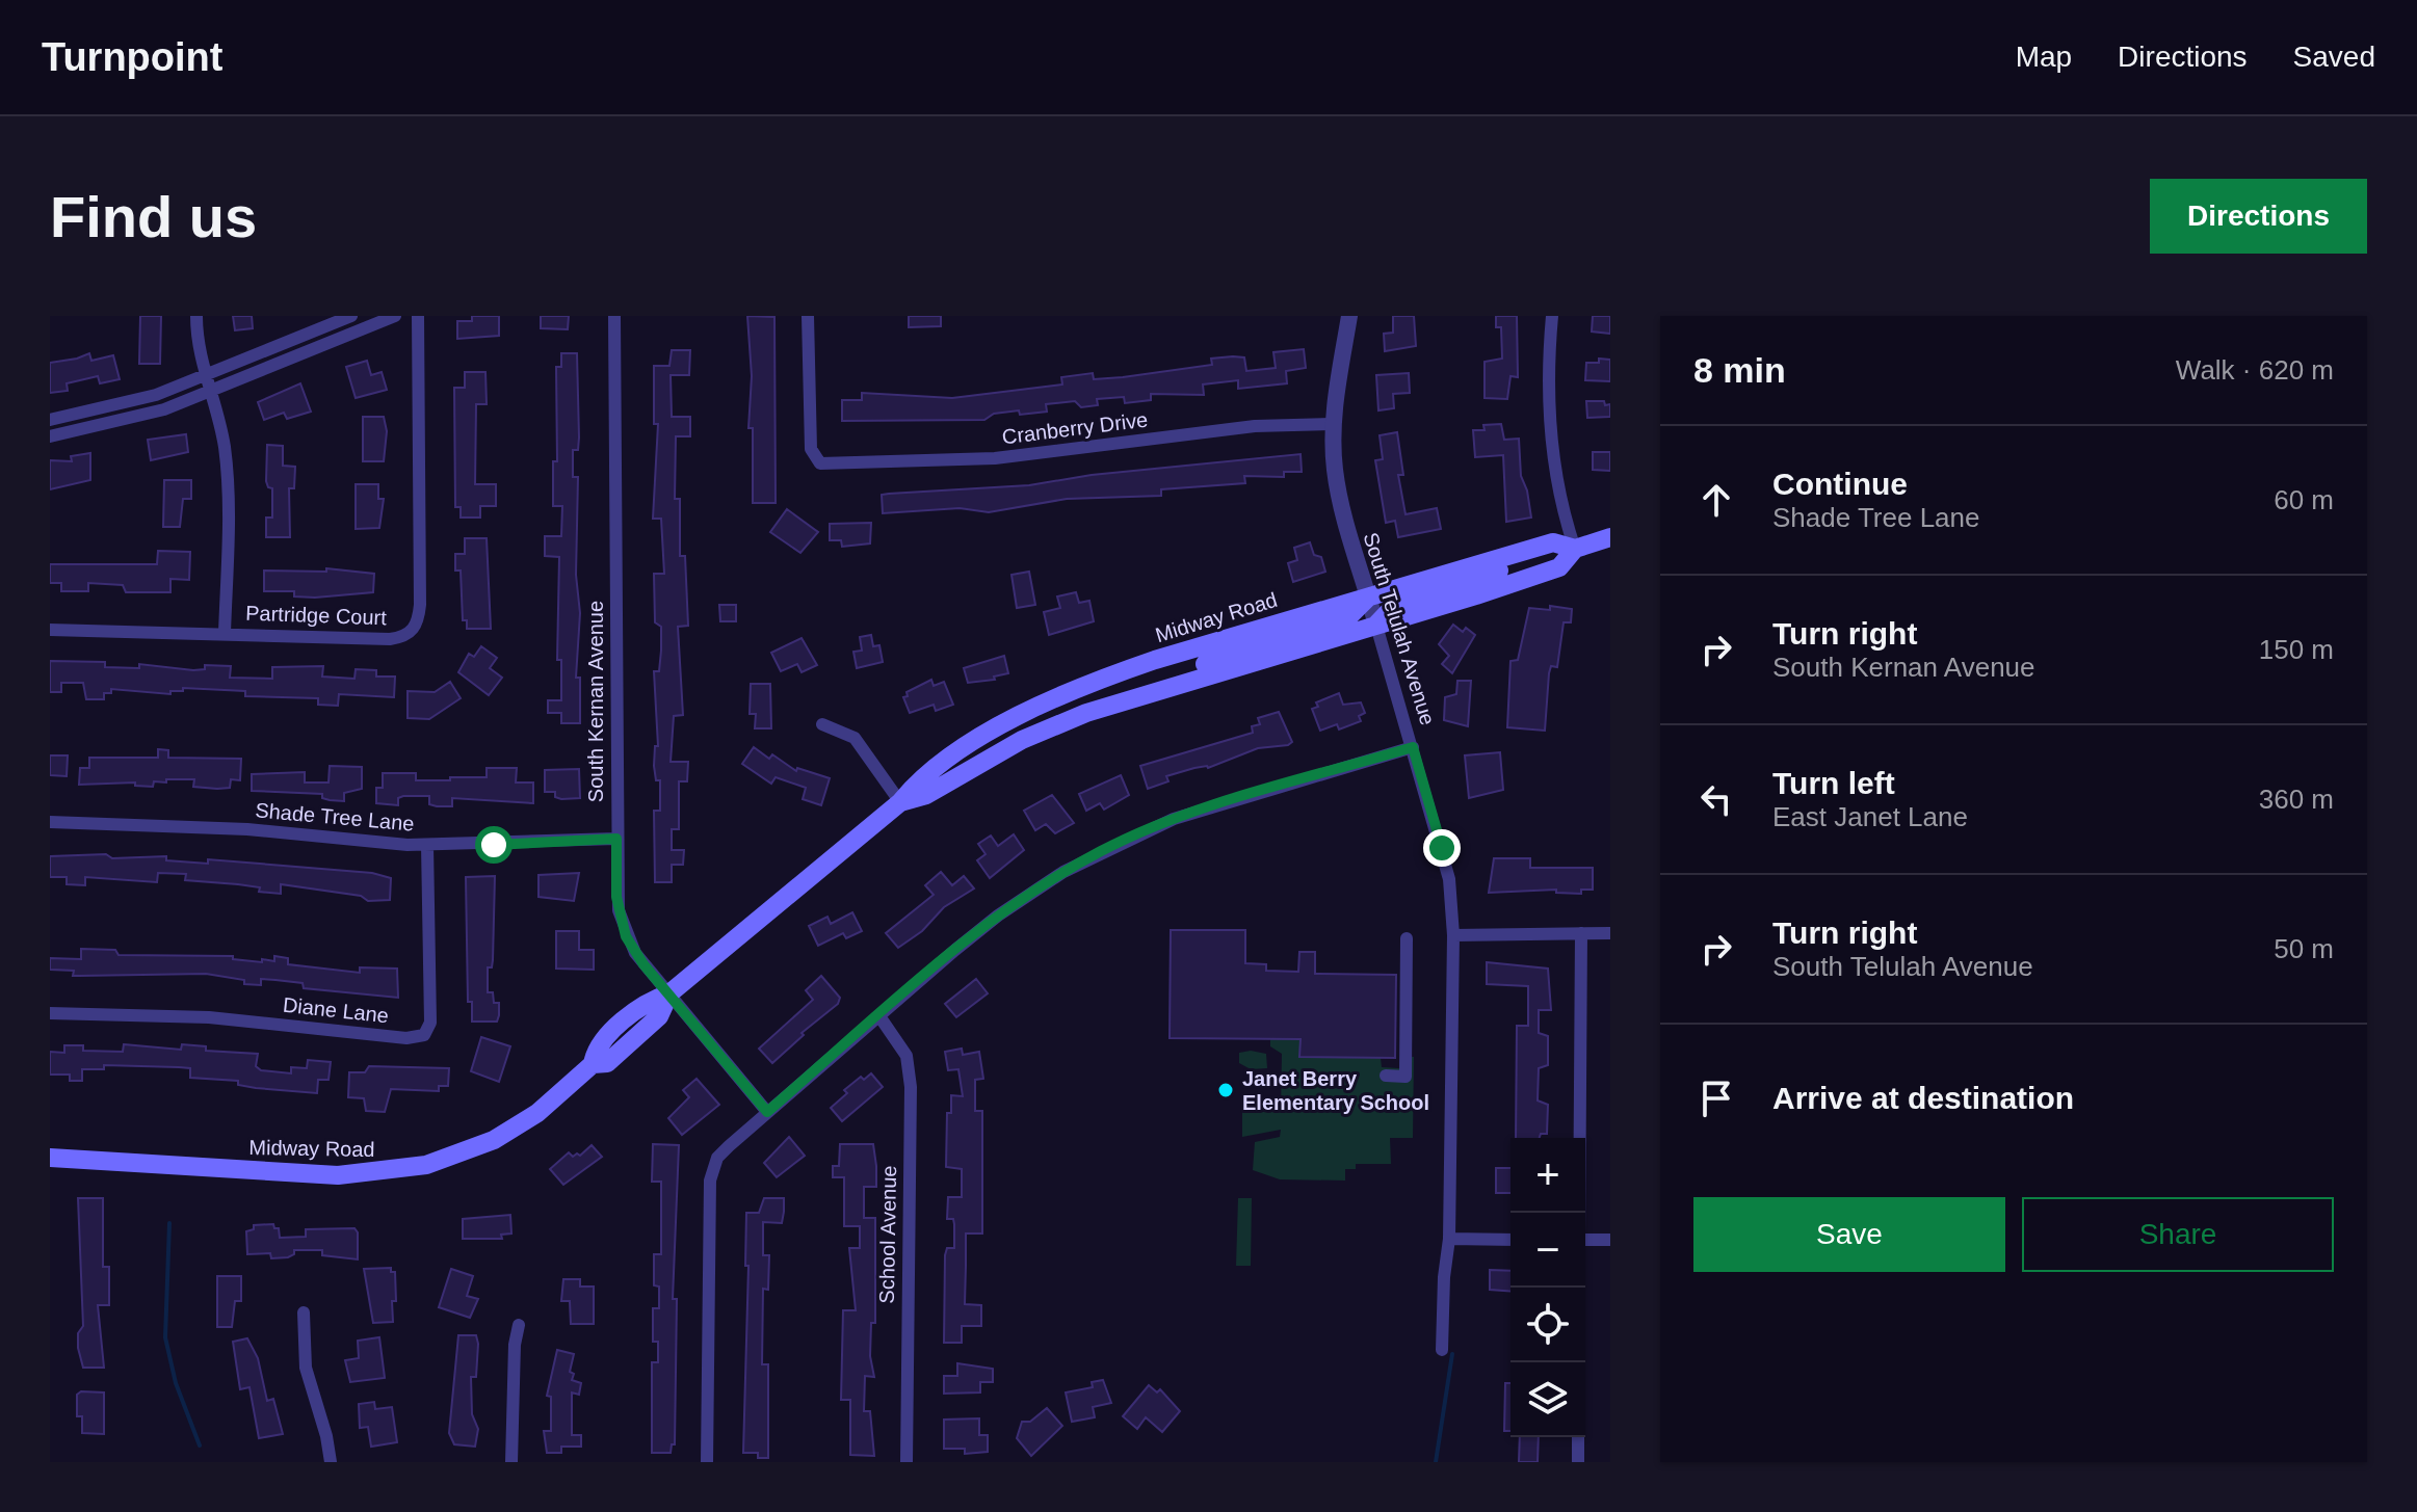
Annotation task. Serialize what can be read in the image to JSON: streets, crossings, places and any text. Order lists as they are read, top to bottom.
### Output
{
  "streets": {
    "main road": ["Midway Road"],
    "street": [
      "Cranberry Drive",
      "Partridge Court",
      "South Telulah Avenue",
      "South Kernan Avenue",
      "Shade Tree Lane",
      "Diane Lane",
      "School Avenue"
    ]
  },
  "crossings": [
    ["Cranberry Drive", "South Telulah Avenue"],
    ["Midway Road", "South Telulah Avenue"],
    ["Midway Road", "South Kernan Avenue"],
    ["South Kernan Avenue", "Shade Tree Lane"],
    ["Shade Tree Lane", "Diane Lane"]
  ],
  "places": ["Janet Berry Elementary School"],
  "page": {
    "header": "Turnpoint",
    "nav": ["Map", "Directions", "Saved"],
    "buttons": [
      "Directions",
      ["Save", "Share"]
    ],
    "title": "Find us",
    "heading": ["8 min", "Walk · 620 m"],
    "list": [
      ["Continue", "Shade Tree Lane", "60 m"],
      ["Turn right", "South Kernan Avenue", "150 m"],
      ["Turn left", "East Janet Lane", "360 m"],
      ["Turn right", "South Telulah Avenue", "50 m"],
      "Arrive at destination"
    ],
    "map_buttons": ["+", "−"]
  }
}
